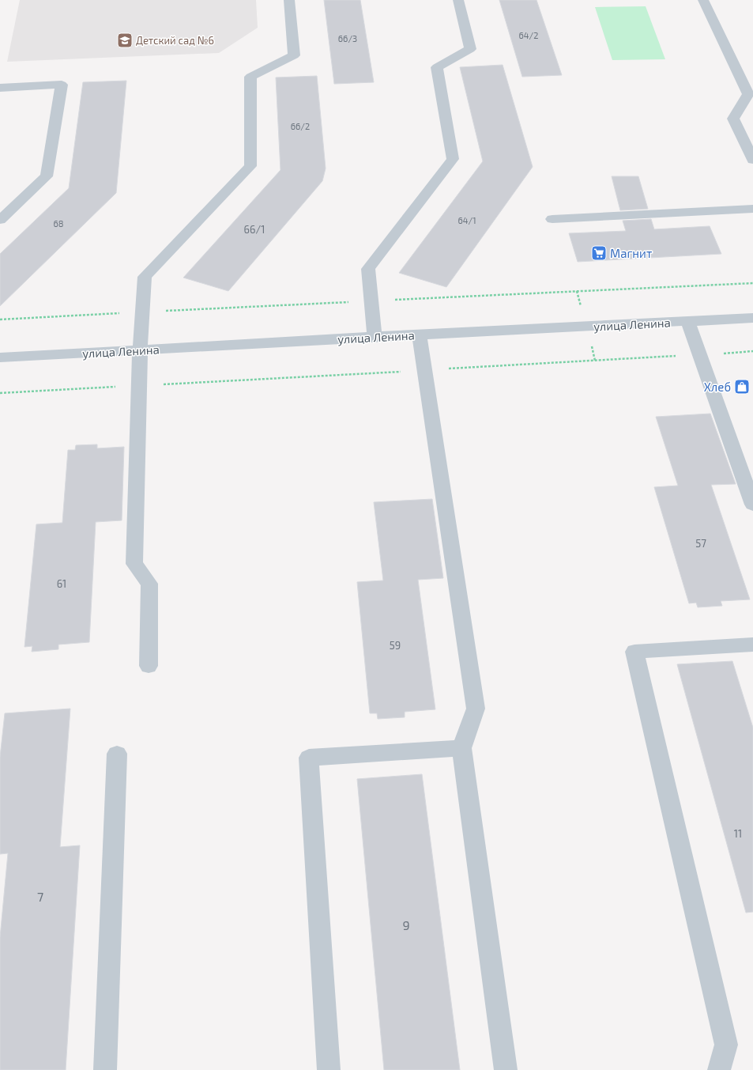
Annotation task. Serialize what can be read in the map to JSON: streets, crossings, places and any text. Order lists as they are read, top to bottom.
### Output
{
  "streets": {
    "street": ["улица Ленина"]
  },
  "places": {
    "school or university": ["Детский сад №6"],
    "supermarket": ["Магнит"],
    "shop": ["Хлеб"]
  },
  "house_numbers": [
    "64/2",
    "66/3",
    "66/2",
    "64/1",
    "68",
    "66/1",
    "57",
    "61",
    "59",
    "11",
    "7",
    "9"
  ]
}
